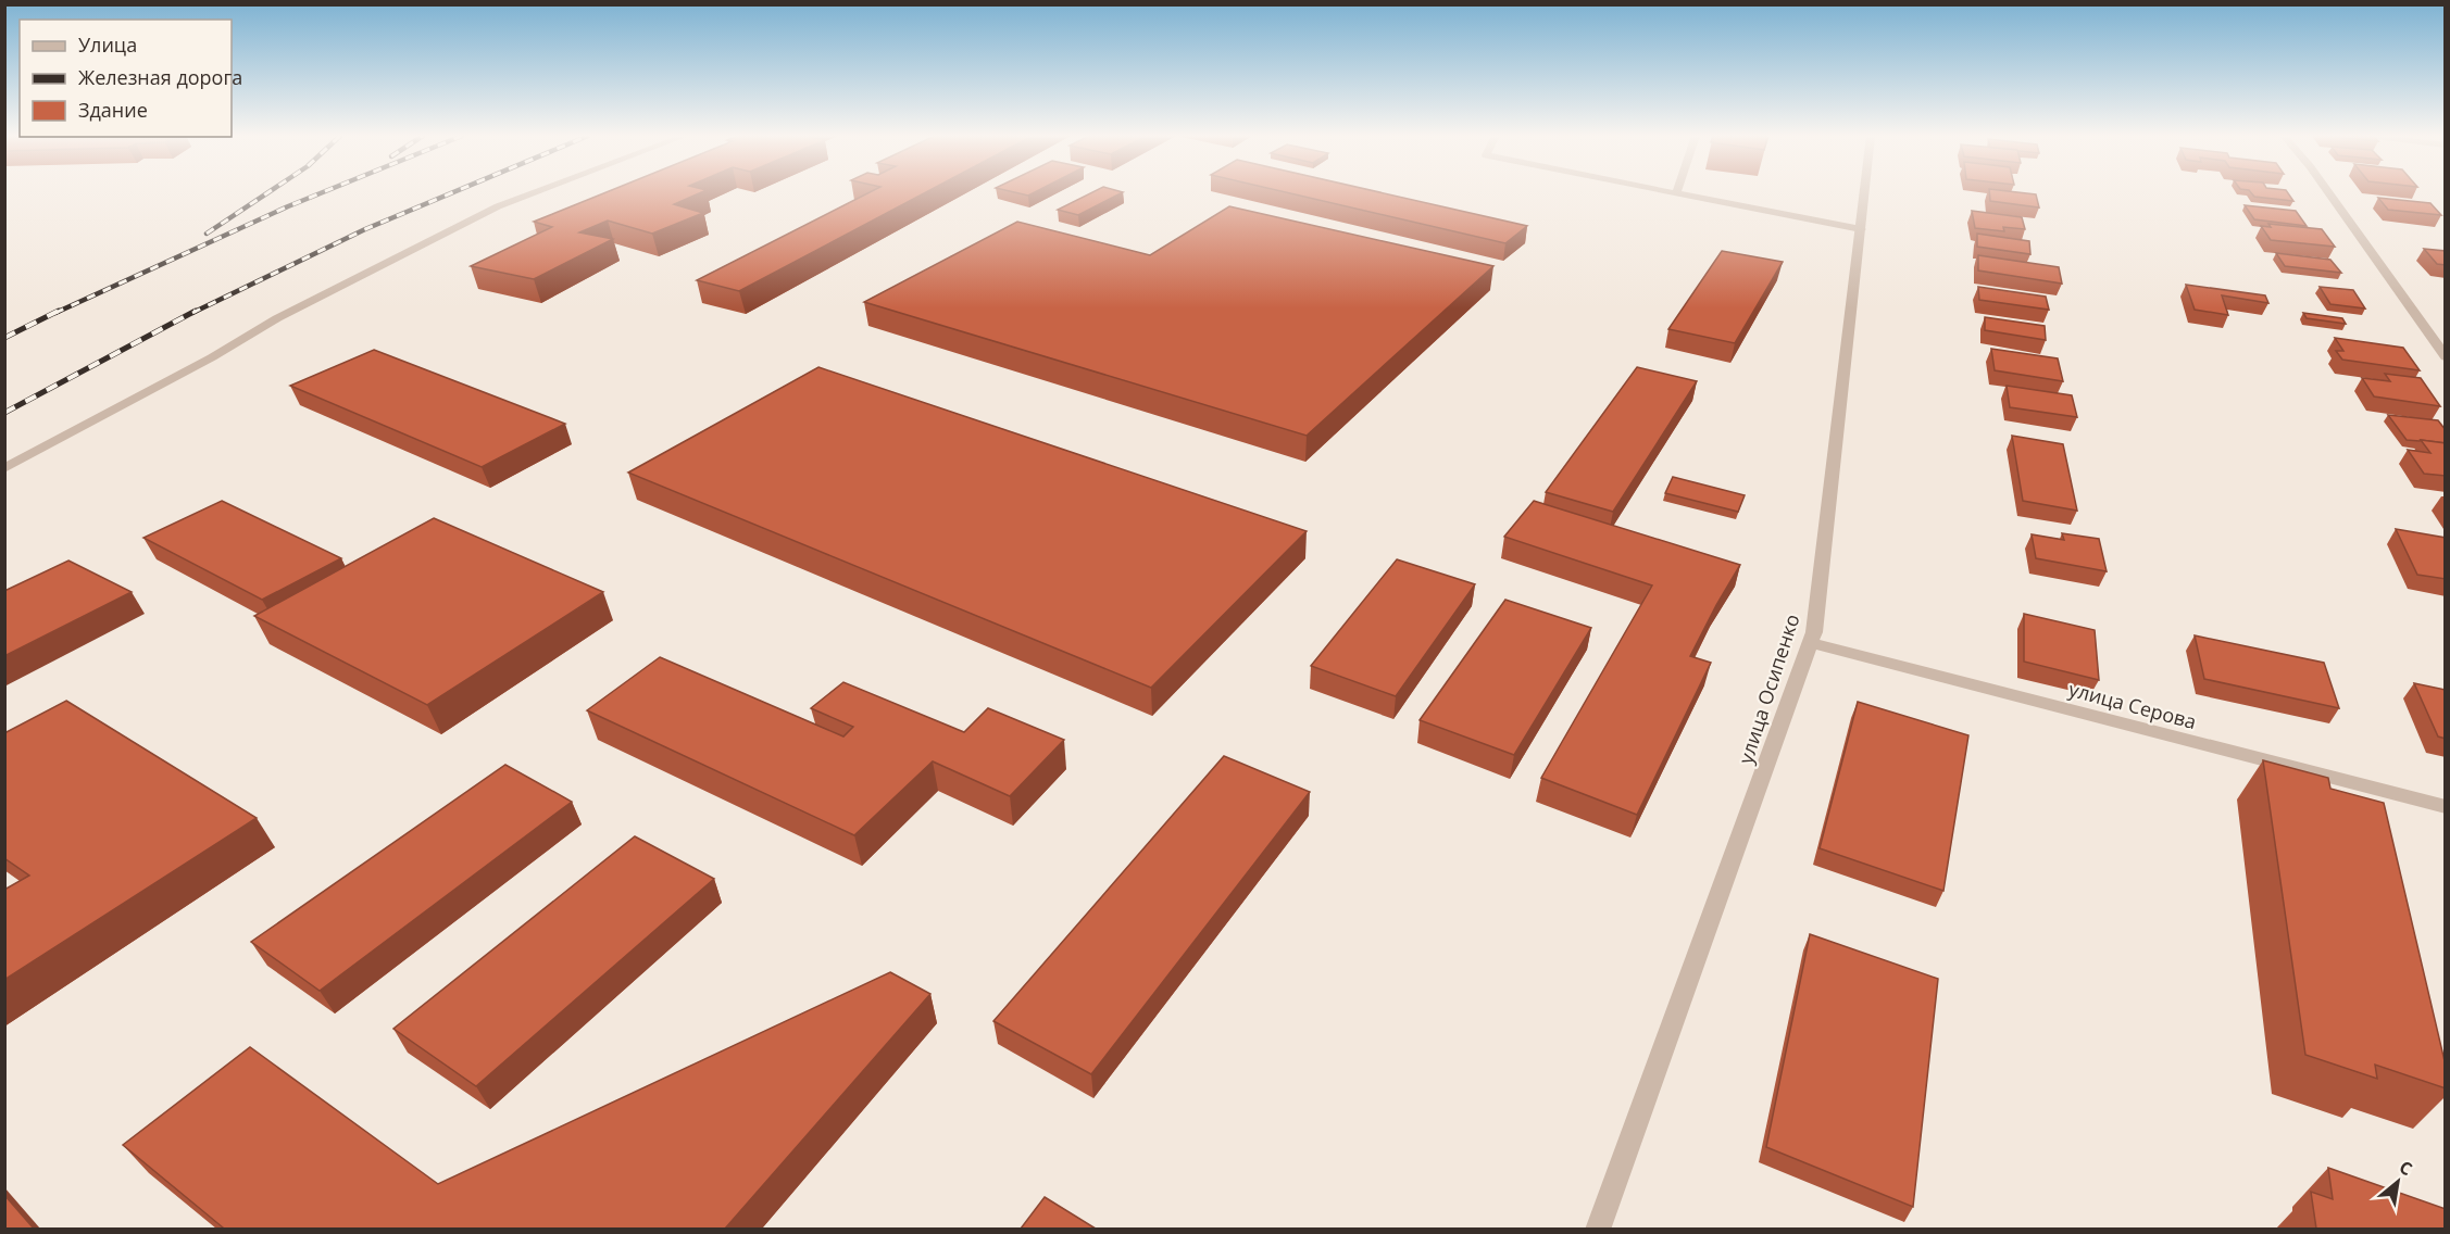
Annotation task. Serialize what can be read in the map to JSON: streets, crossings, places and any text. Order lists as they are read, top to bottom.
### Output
{
  "streets": {
    "street": ["улица Осипенко", "улица Серова"]
  },
  "crossings": [
    ["улица Осипенко", "улица Серова"]
  ],
  "legend": ["Улица", "Железная дорога", "Здание"],
  "north": "top right"
}
